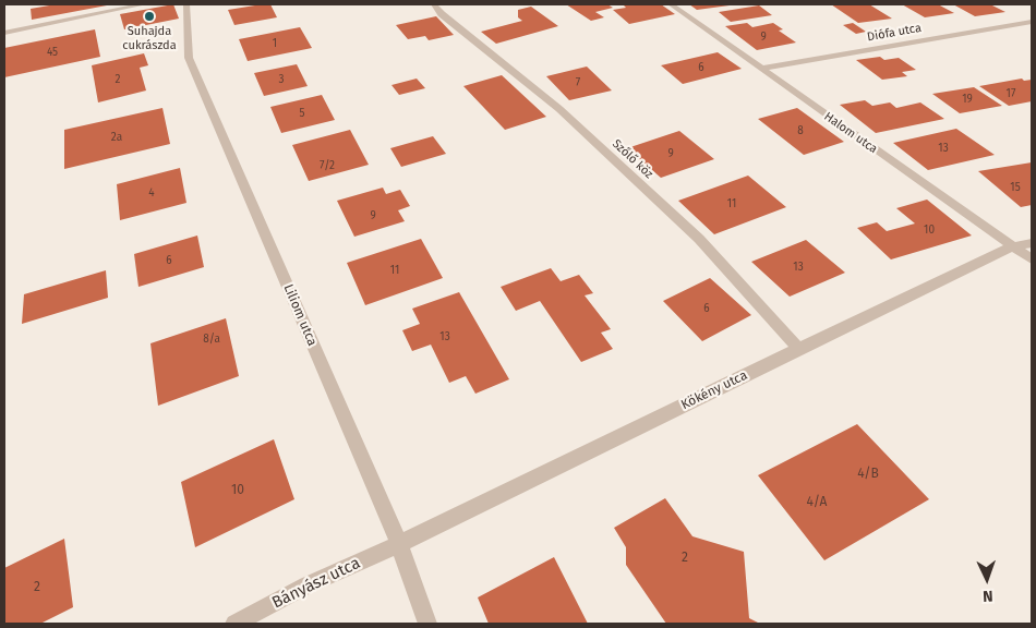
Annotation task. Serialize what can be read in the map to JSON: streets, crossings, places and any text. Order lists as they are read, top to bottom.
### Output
{
  "streets": {
    "street": [
      "Diófa utca",
      "Halom utca",
      "Szőlő köz",
      "Liliom utca",
      "Kökény utca",
      "Bányász utca"
    ]
  },
  "crossings": [
    ["Diófa utca", "Halom utca"],
    ["Halom utca", "Kökény utca"],
    ["Szőlő köz", "Kökény utca"],
    ["Liliom utca", "Kökény utca"],
    ["Liliom utca", "Bányász utca"],
    ["Kökény utca", "Bányász utca"]
  ],
  "places": ["Suhajda cukrászda"],
  "house_numbers": [
    "9",
    "1",
    "45",
    "6",
    "2",
    "3",
    "7",
    "17",
    "19",
    "5",
    "8",
    "2a",
    "13",
    "9",
    "7/2",
    "15",
    "4",
    "11",
    "9",
    "10",
    "6",
    "13",
    "11",
    "6",
    "13",
    "8/a",
    "4/B",
    "10",
    "4/A",
    "2",
    "2"
  ],
  "north": "bottom"
}
